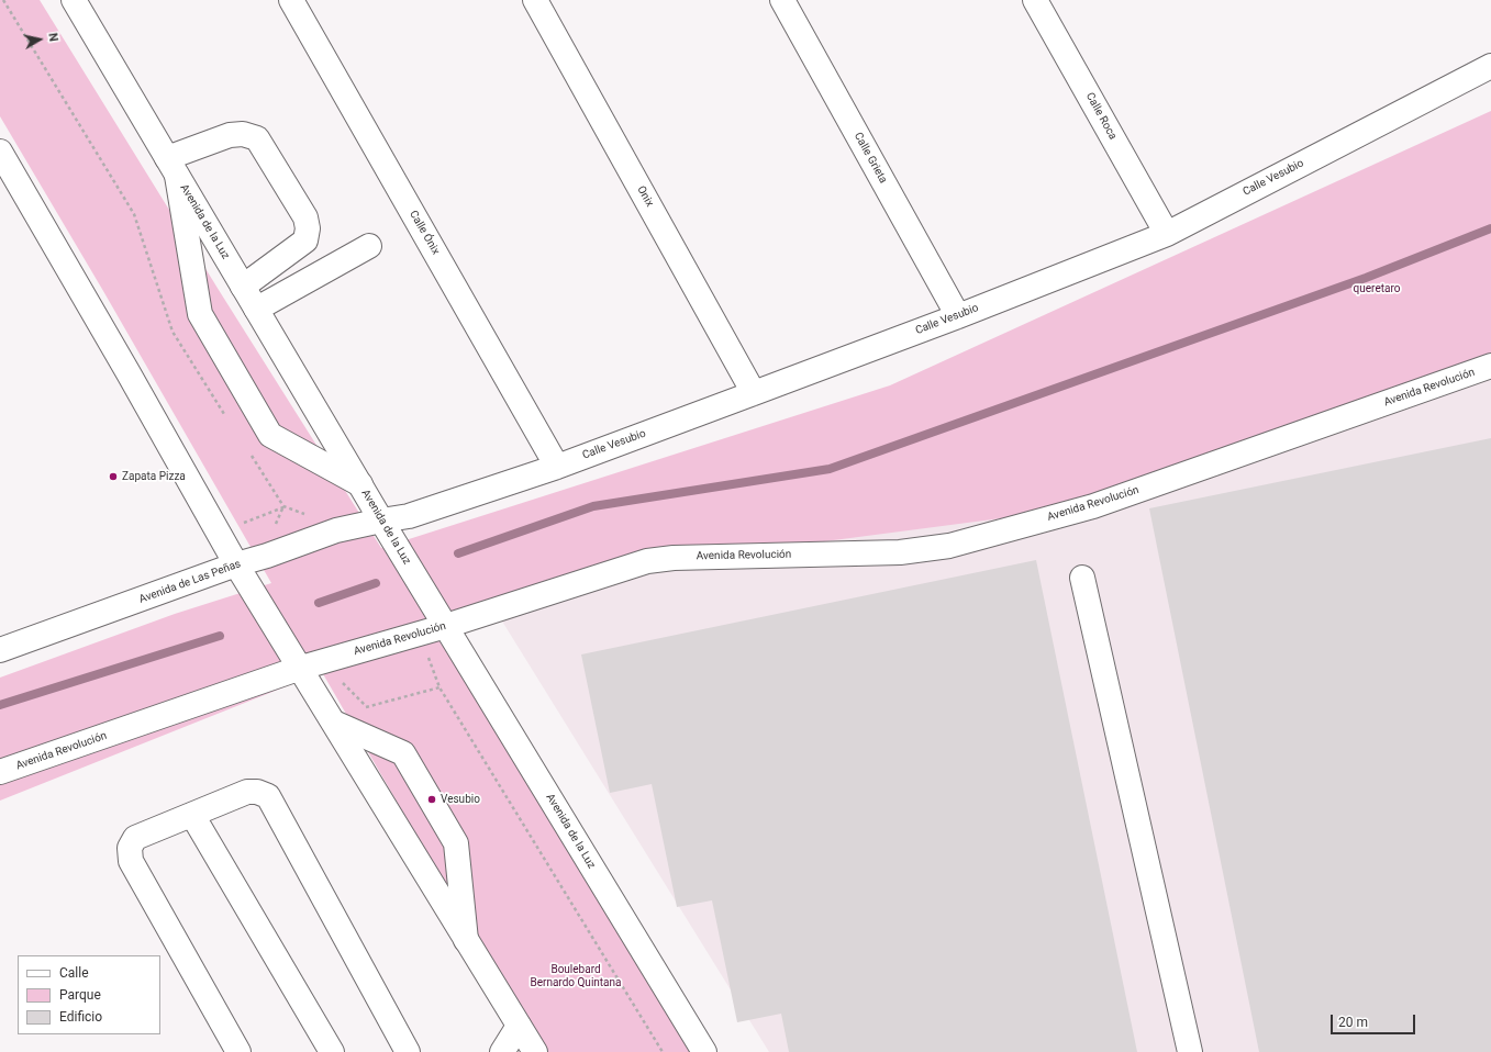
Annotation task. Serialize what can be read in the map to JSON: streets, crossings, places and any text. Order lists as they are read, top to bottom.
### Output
{
  "streets": {
    "street": [
      "Calle Roca",
      "Calle Grieta",
      "Calle Vesubio",
      "Onix",
      "Avenida de la Luz",
      "Calle Ónix",
      "Avenida Revolución",
      "Avenida de Las Peñas"
    ]
  },
  "crossings": [
    ["Calle Roca", "Calle Vesubio"],
    ["Calle Grieta", "Calle Vesubio"],
    ["Calle Vesubio", "Onix"],
    ["Calle Vesubio", "Avenida de la Luz"],
    ["Calle Vesubio", "Calle Ónix"],
    ["Calle Vesubio", "Avenida de Las Peñas"],
    ["Avenida de la Luz", "Avenida Revolución"],
    ["Avenida de la Luz", "Avenida de Las Peñas"]
  ],
  "parks": ["queretaro", "Boulebard Bernardo Quintana"],
  "places": ["Zapata Pizza", "Vesubio"],
  "legend": ["Calle", "Parque", "Edificio"],
  "scale_bar": "20 m",
  "north": "right"
}
